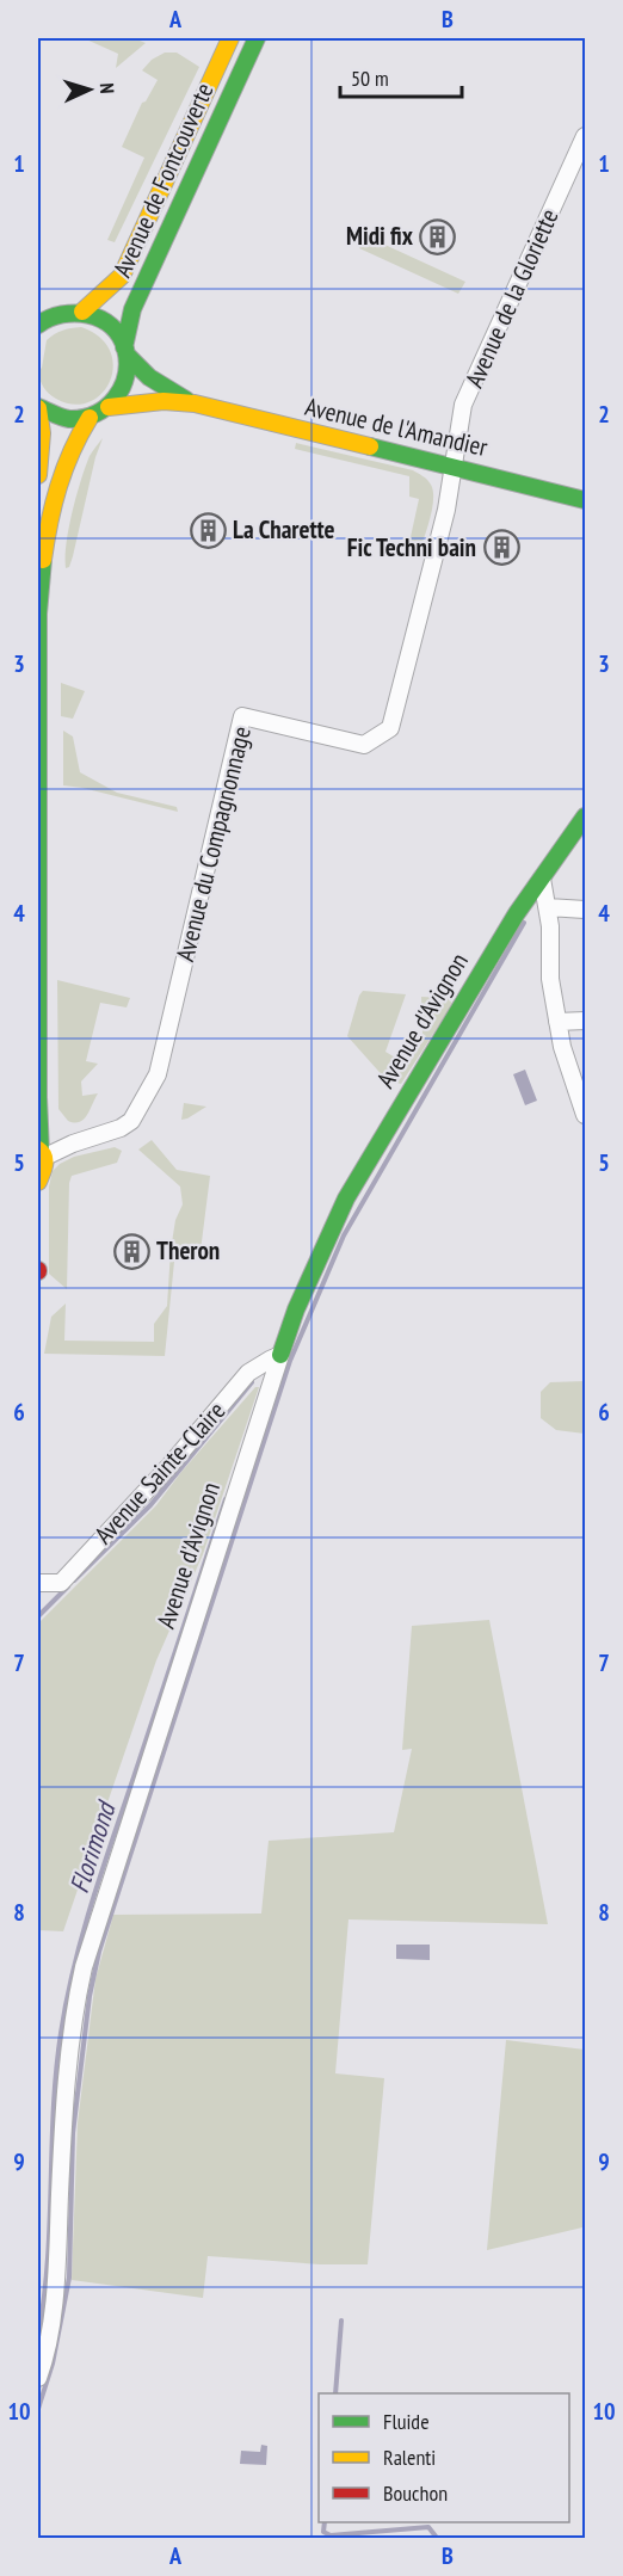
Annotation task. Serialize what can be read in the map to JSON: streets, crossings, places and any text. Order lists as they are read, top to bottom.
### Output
{
  "streets": {
    "main road": ["Avenue de Fontcouverte", "Avenue de l'Amandier", "Avenue d'Avignon"],
    "street": ["Avenue de la Gloriette", "Avenue du Compagnonnage", "Avenue Sainte-Claire"]
  },
  "crossings": [
    ["Avenue de Fontcouverte", "Avenue de l'Amandier"],
    ["Avenue de la Gloriette", "Avenue de l'Amandier"],
    ["Avenue de la Gloriette", "Avenue du Compagnonnage"],
    ["Avenue de l'Amandier", "Avenue du Compagnonnage"],
    ["Avenue d'Avignon", "Avenue Sainte-Claire"]
  ],
  "water": ["Florimond"],
  "places": {
    "building": [
      "Midi fix",
      "La Charette",
      "Fic Techni bain",
      "Theron"
    ]
  },
  "legend": ["Fluide", "Ralenti", "Bouchon"],
  "scale_bar": "50 m",
  "north": "right",
  "grid": {
    "columns": ["A", "B"],
    "rows": [
      "1",
      "2",
      "3",
      "4",
      "5",
      "6",
      "7",
      "8",
      "9",
      "10"
    ]
  }
}
